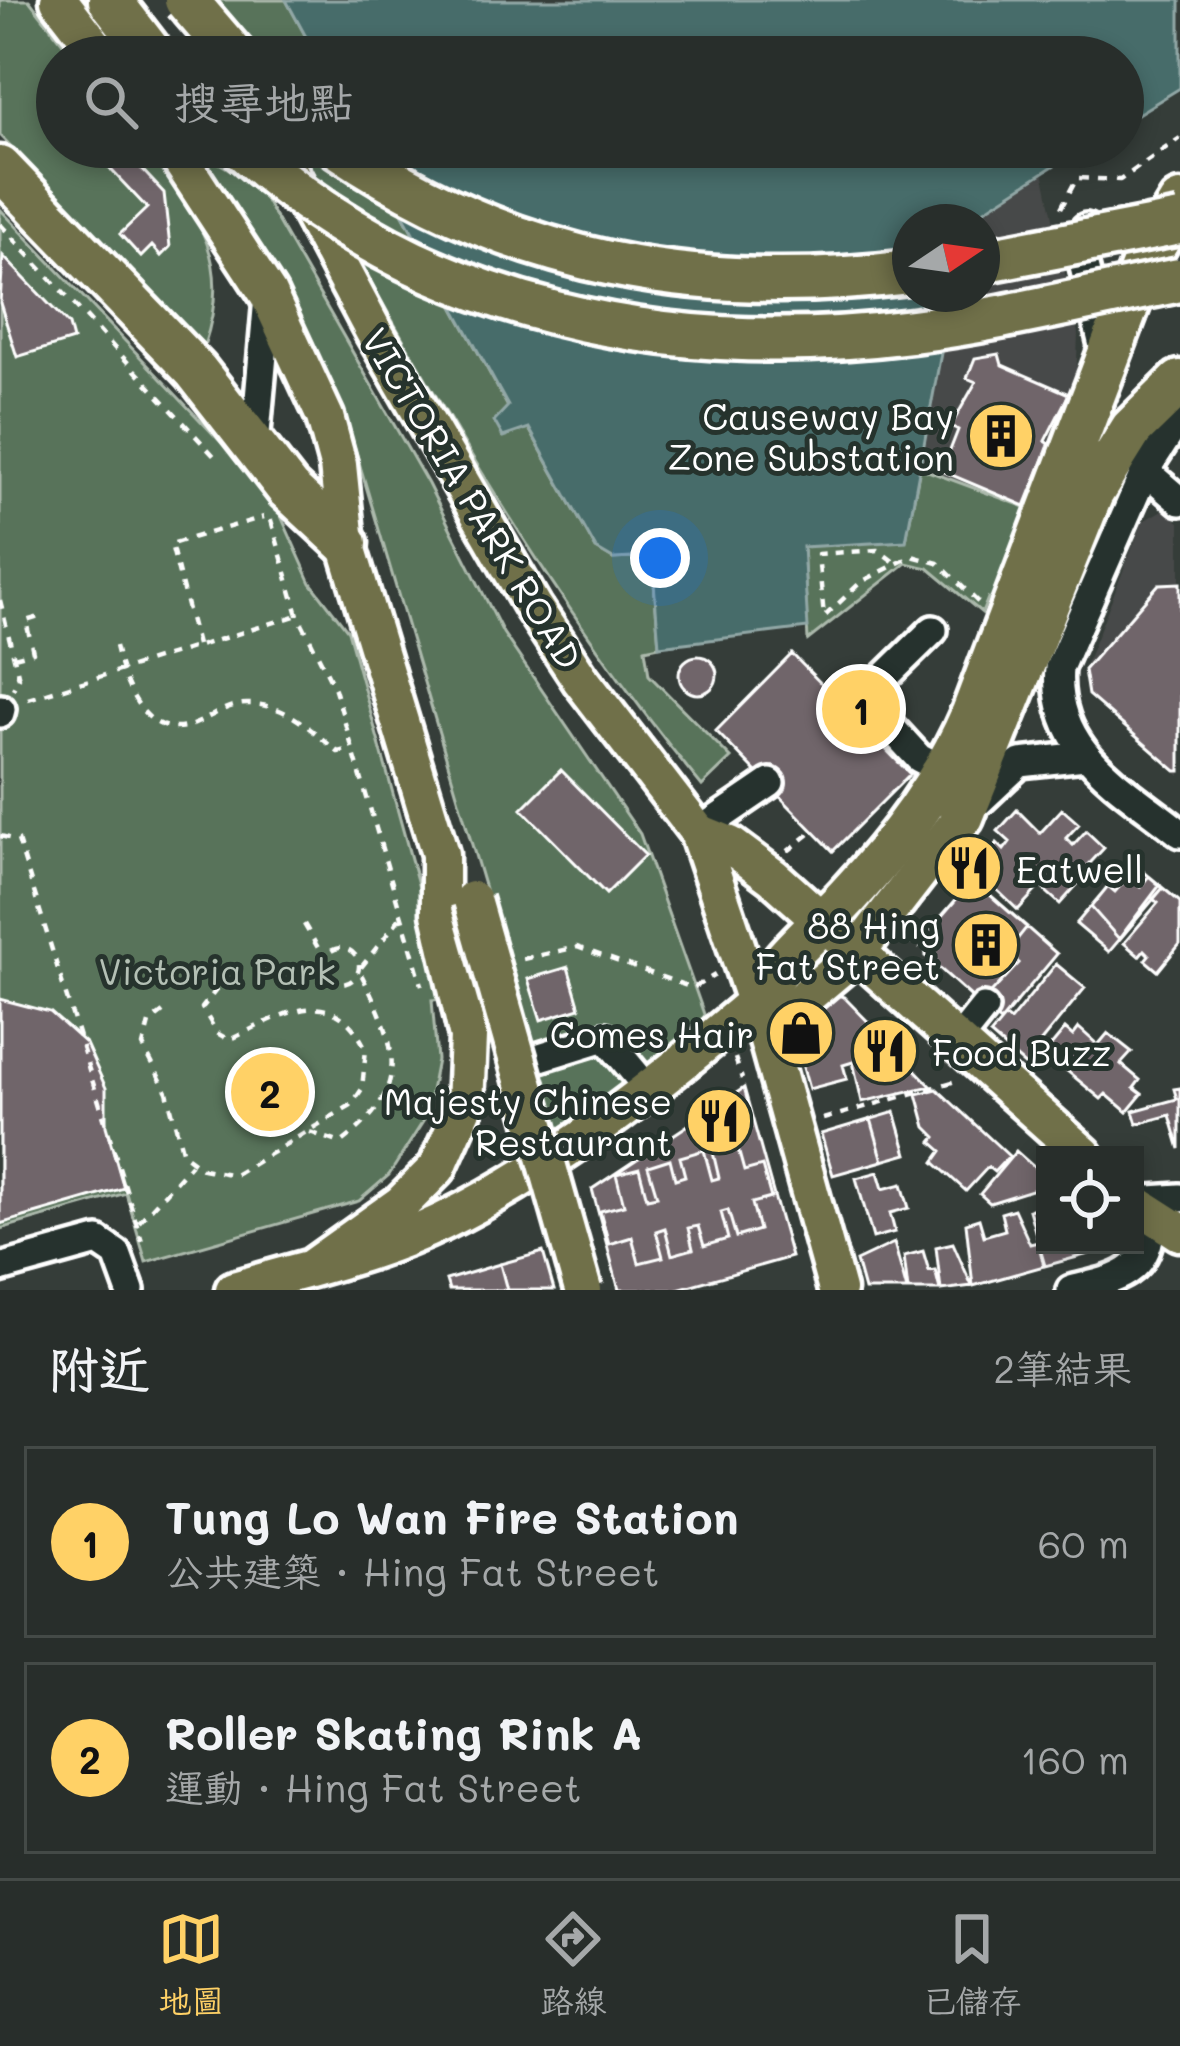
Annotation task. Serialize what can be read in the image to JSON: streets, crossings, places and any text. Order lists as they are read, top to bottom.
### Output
{
  "streets": {
    "main road": ["VICTORIA PARK ROAD"]
  },
  "parks": ["Victoria Park"],
  "places": {
    "building": ["Causeway Bay Zone Substation", "88 Hing Fat Street"],
    "restaurant": ["Eatwell", "Food Buzz", "Majesty Chinese Restaurant"],
    "shop": ["Comes Hair"]
  },
  "north": "right",
  "page": {
    "search": "搜尋地點",
    "pins": ["1", "2"],
    "heading": ["附近", "2筆結果"],
    "list": [
      {
        "mark": "1",
        "name": "Tung Lo Wan Fire Station",
        "note": "公共建築 · Hing Fat Street",
        "value": "60 m"
      },
      {
        "mark": "2",
        "name": "Roller Skating Rink A",
        "note": "運動 · Hing Fat Street",
        "value": "160 m"
      }
    ],
    "nav": ["地圖", "路線", "已儲存"]
  }
}
